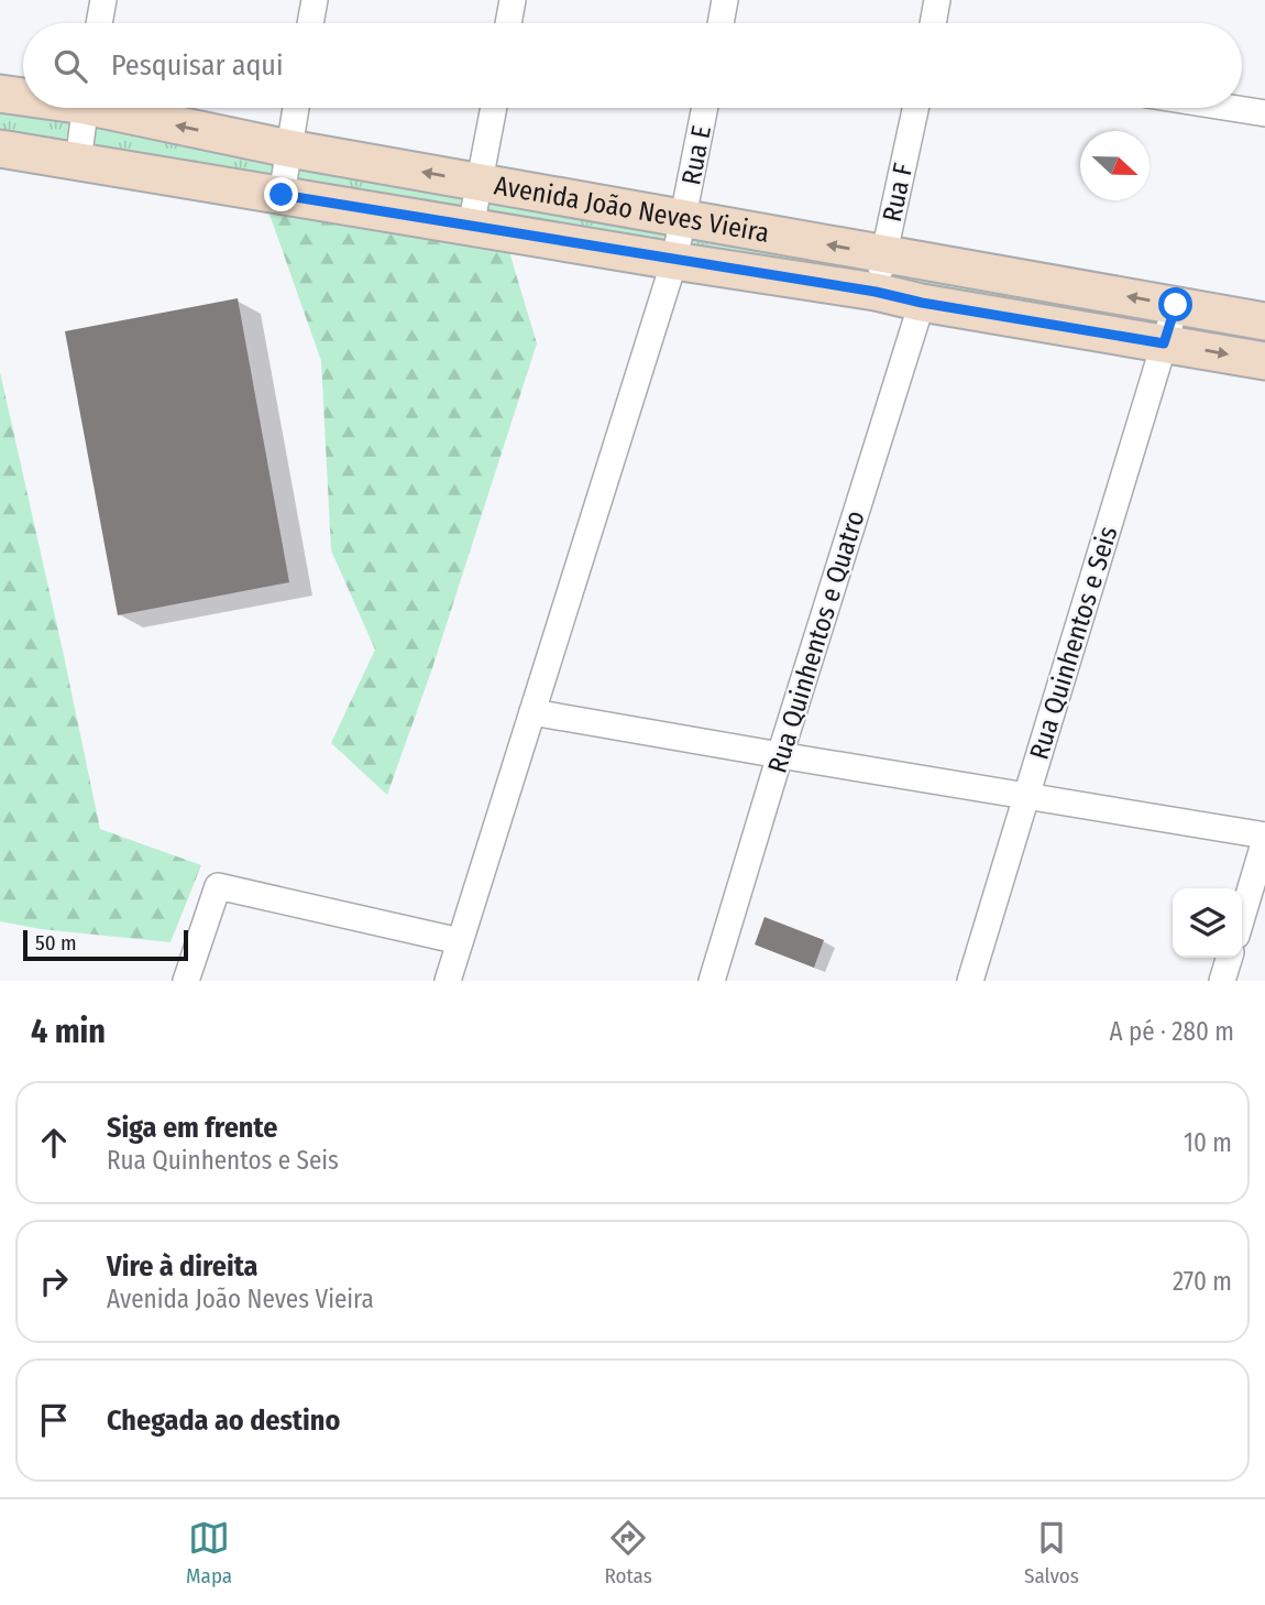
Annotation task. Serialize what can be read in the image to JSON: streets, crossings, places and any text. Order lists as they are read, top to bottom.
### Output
{
  "streets": {
    "street": [
      "Rua E",
      "Rua F",
      "Avenida João Neves Vieira",
      "Rua Quinhentos e Quatro",
      "Rua Quinhentos e Seis"
    ]
  },
  "crossings": [
    ["Rua E", "Avenida João Neves Vieira"],
    ["Rua F", "Avenida João Neves Vieira"],
    ["Avenida João Neves Vieira", "Rua Quinhentos e Quatro"],
    ["Avenida João Neves Vieira", "Rua Quinhentos e Seis"]
  ],
  "scale_bar": "50 m",
  "north": "right",
  "page": {
    "search": "Pesquisar aqui",
    "scale": "50 m",
    "heading": ["4 min", "A pé · 280 m"],
    "list": [
      ["Siga em frente", "Rua Quinhentos e Seis", "10 m"],
      ["Vire à direita", "Avenida João Neves Vieira", "270 m"],
      "Chegada ao destino"
    ],
    "nav": ["Mapa", "Rotas", "Salvos"]
  }
}
